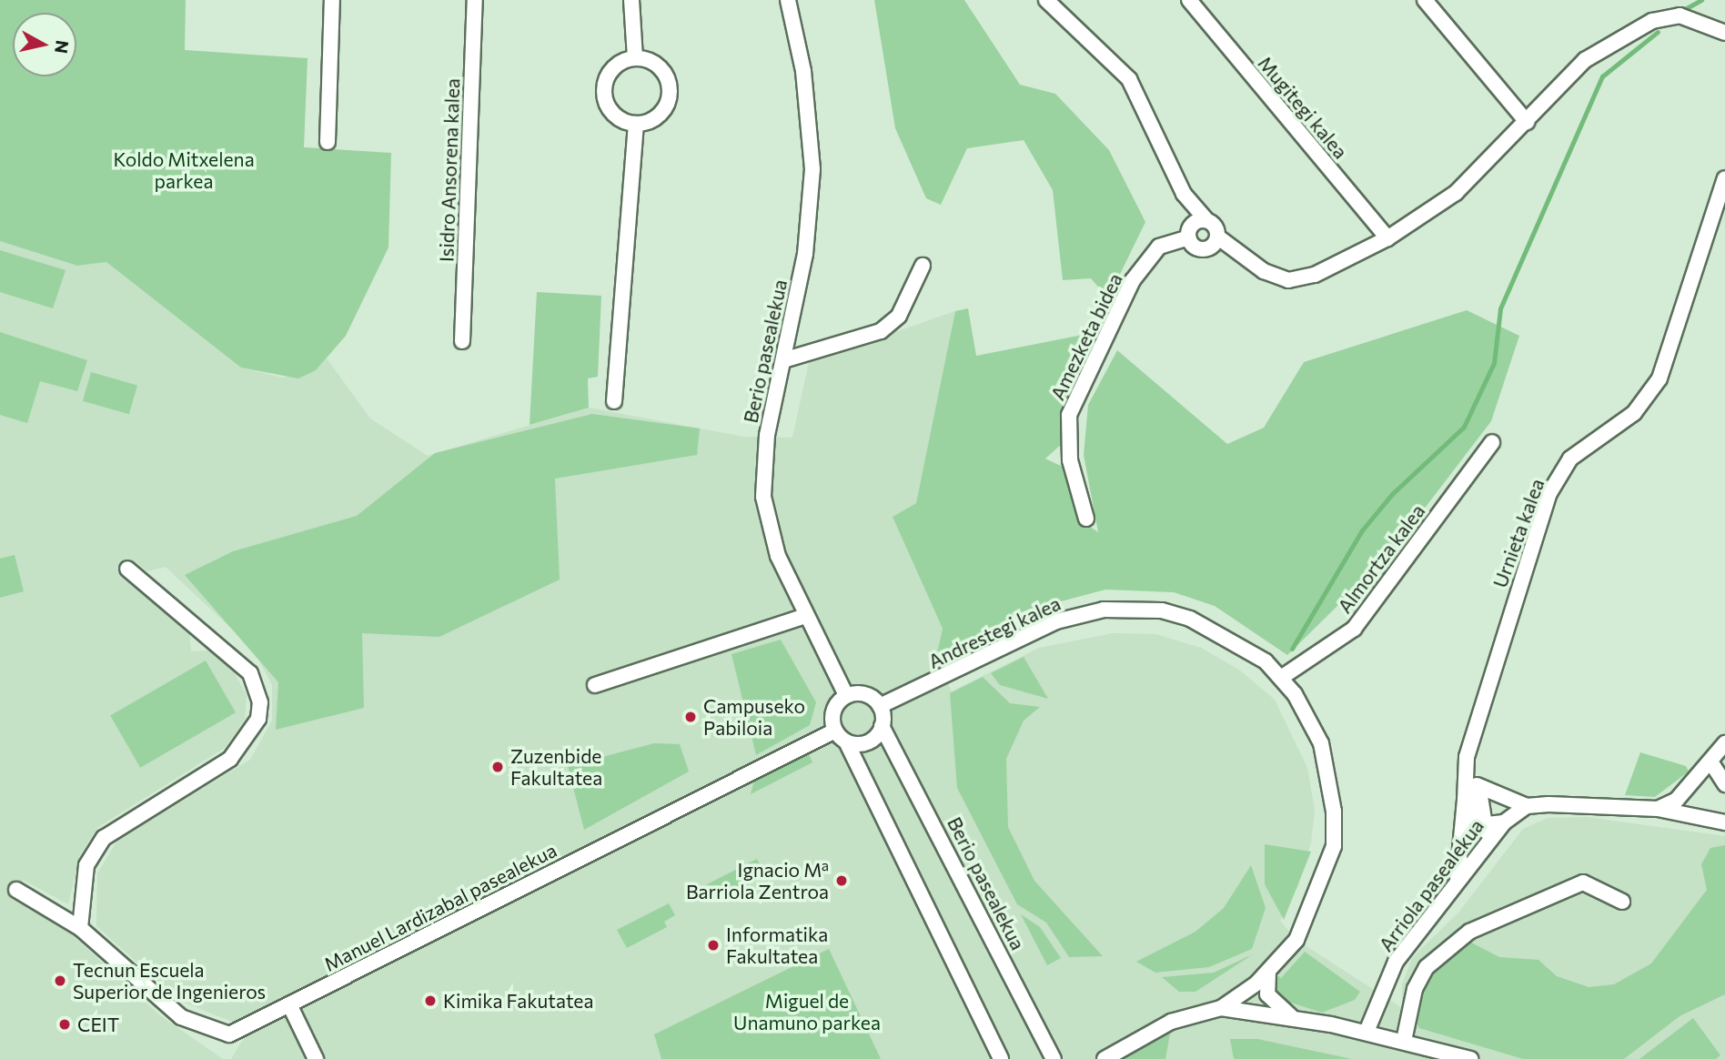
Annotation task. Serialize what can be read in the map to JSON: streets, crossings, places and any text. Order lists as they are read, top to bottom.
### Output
{
  "streets": {
    "street": [
      "Mugitegi kalea",
      "Isidro Ansorena kalea",
      "Amezketa bidea",
      "Berio pasealekua",
      "Urnieta kalea",
      "Almortza kalea",
      "Andrestegi kalea",
      "Arriola pasealekua",
      "Manuel Lardizabal pasealekua"
    ]
  },
  "crossings": [
    ["Berio pasealekua", "Andrestegi kalea"],
    ["Berio pasealekua", "Manuel Lardizabal pasealekua"],
    ["Urnieta kalea", "Arriola pasealekua"],
    ["Almortza kalea", "Andrestegi kalea"],
    ["Andrestegi kalea", "Manuel Lardizabal pasealekua"]
  ],
  "parks": ["Koldo Mitxelena parkea", "Miguel de Unamuno parkea"],
  "places": [
    "Campuseko Pabiloia",
    "Zuzenbide Fakultatea",
    "Ignacio Mª Barriola Zentroa",
    "Informatika Fakultatea",
    "Tecnun Escuela Superior de Ingenieros",
    "Kimika Fakutatea",
    "CEIT"
  ],
  "north": "right"
}
